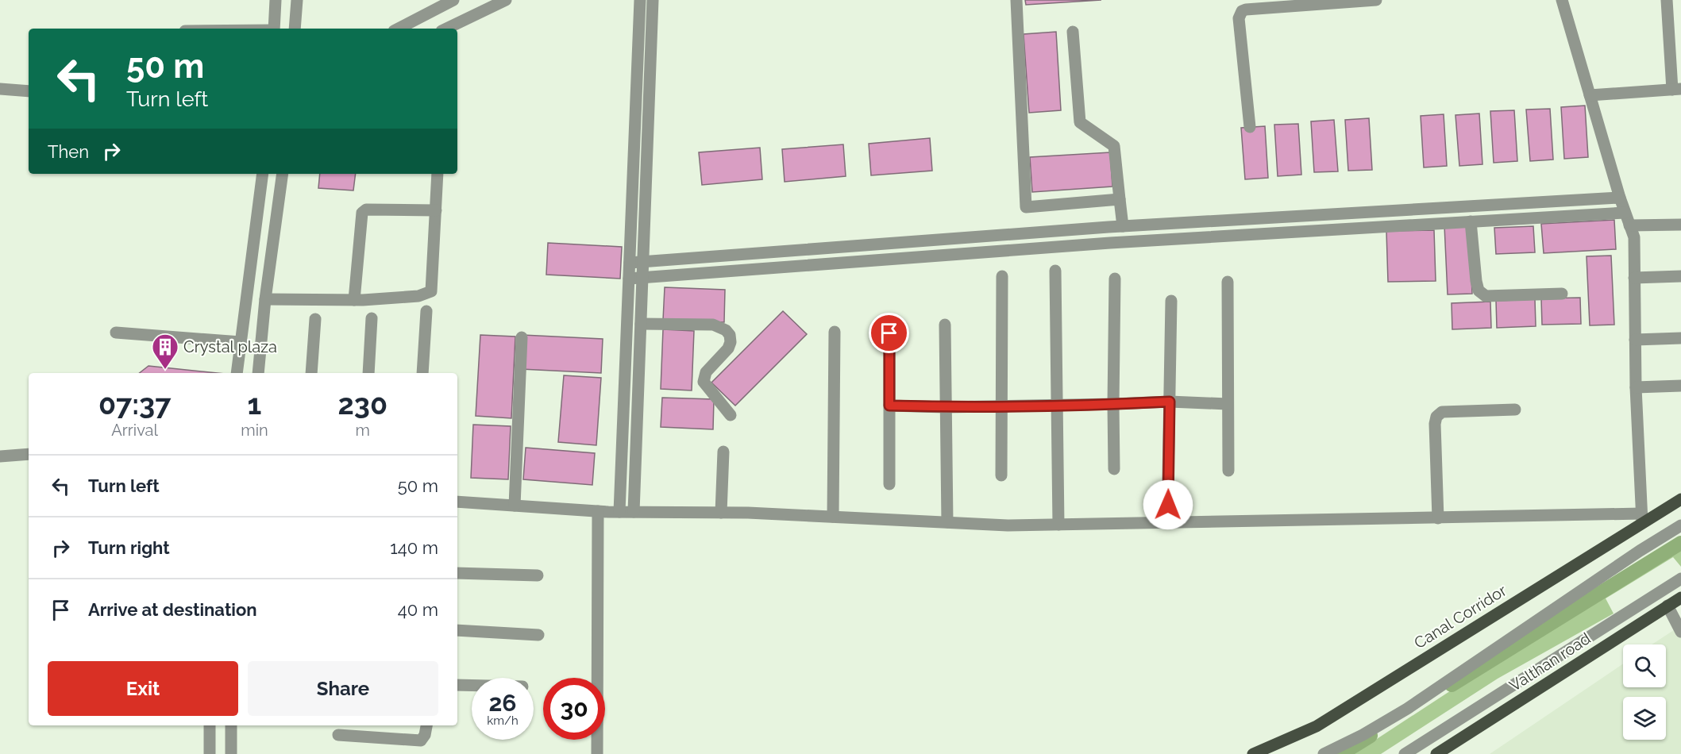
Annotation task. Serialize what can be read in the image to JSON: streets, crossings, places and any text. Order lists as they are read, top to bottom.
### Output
{
  "streets": {
    "main road": ["Canal Corridor", "Valthan road"]
  },
  "places": {
    "building": ["Crystal plaza"]
  },
  "page": {
    "turn": ["50 m", "Turn left"],
    "then": "Then",
    "eta": [
      "07:37",
      "Arrival",
      "1",
      "min",
      "230",
      "m"
    ],
    "list": [
      {
        "name": "Turn left",
        "value": "50 m"
      },
      {
        "name": "Turn right",
        "value": "140 m"
      },
      {
        "name": "Arrive at destination",
        "value": "40 m"
      }
    ],
    "buttons": ["Exit", "Share"],
    "speed": "26 km/h",
    "limit": "30"
  }
}
